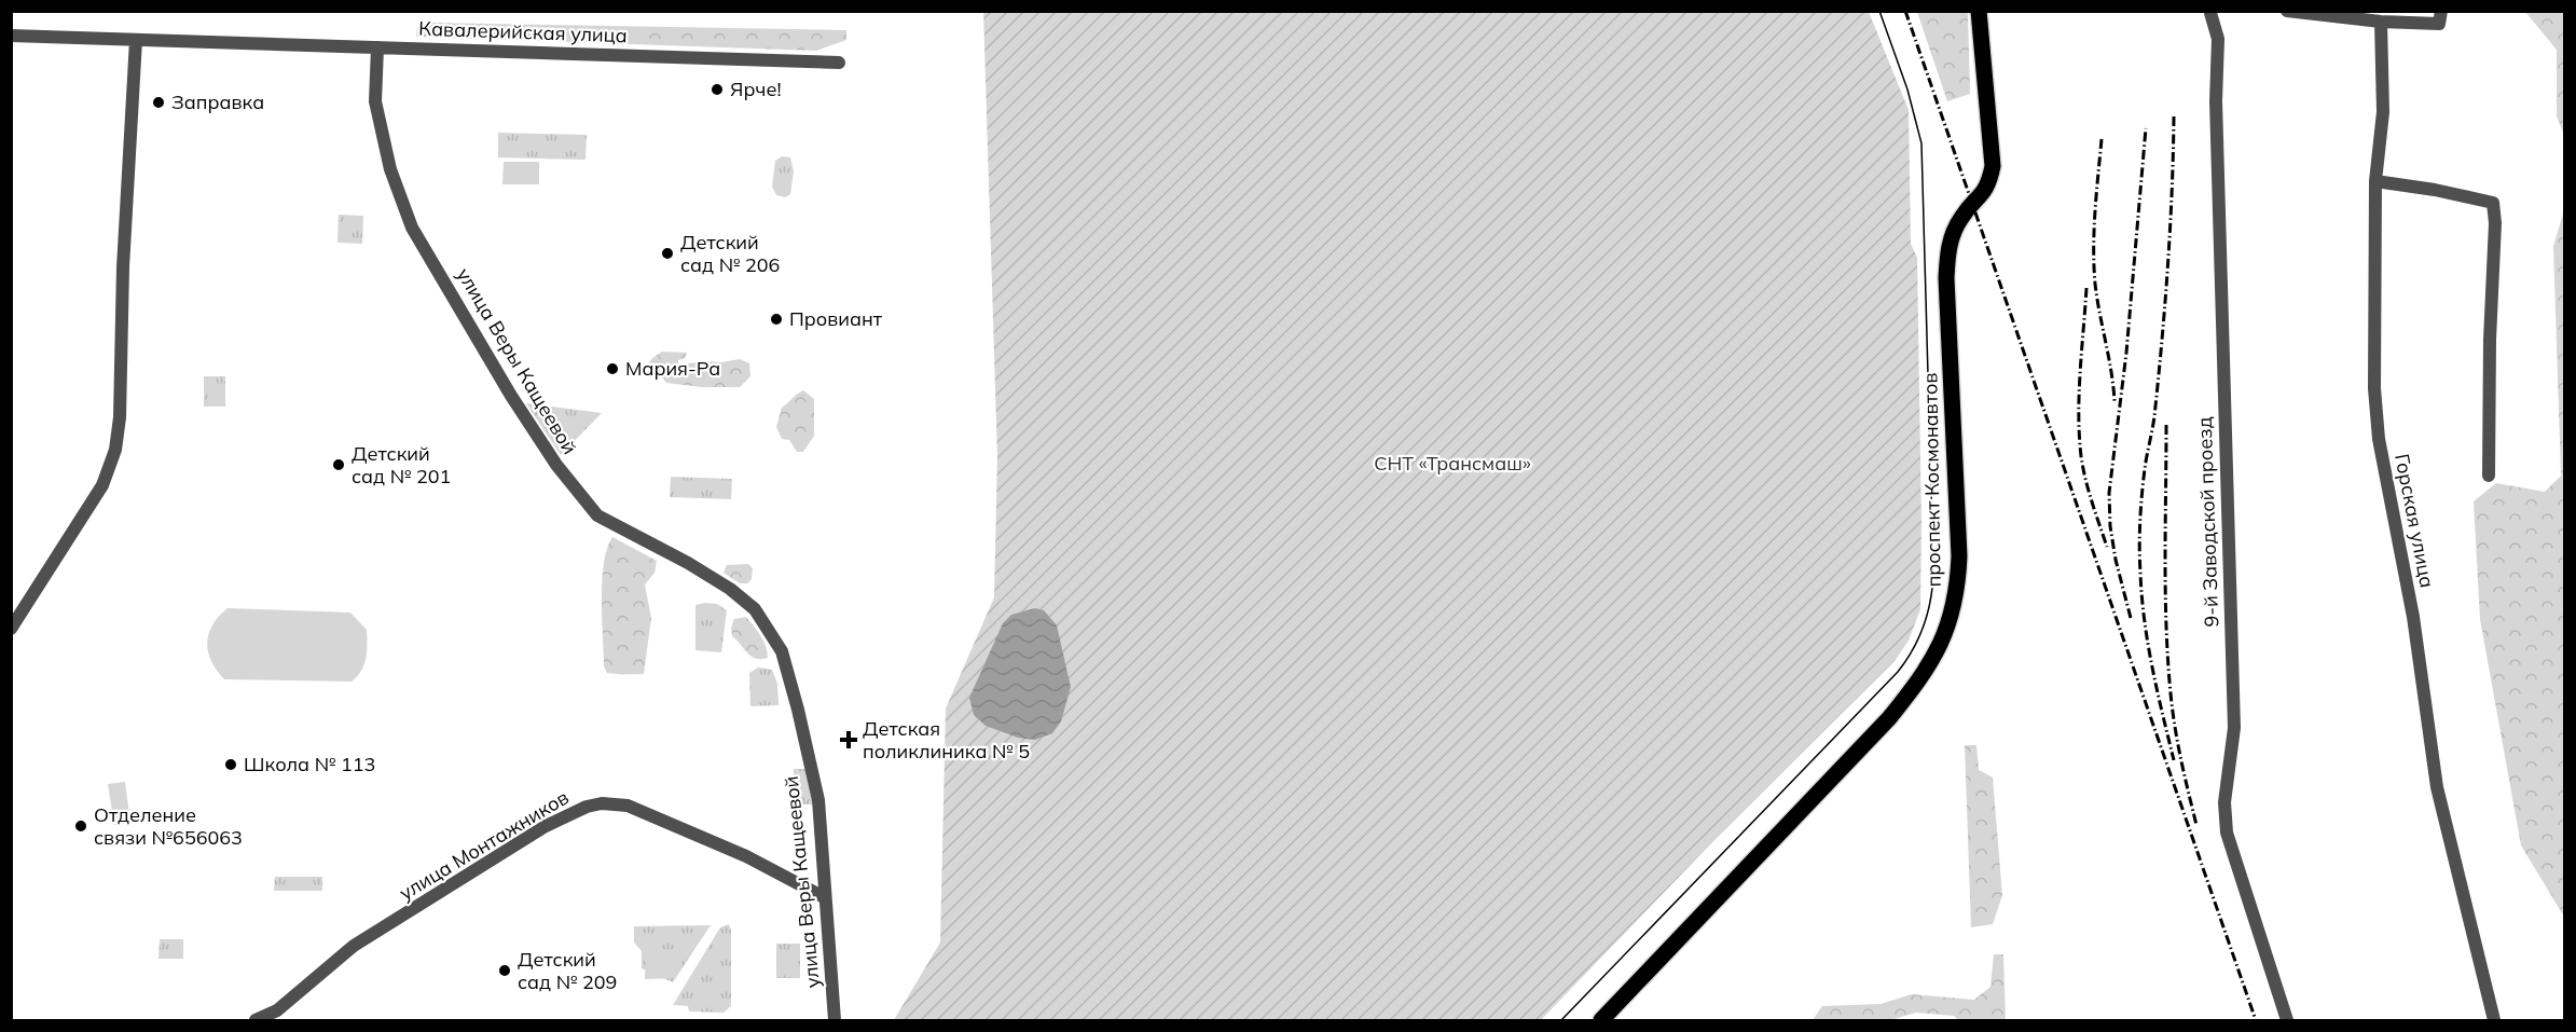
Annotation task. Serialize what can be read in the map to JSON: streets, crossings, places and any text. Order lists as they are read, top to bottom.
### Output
{
  "streets": {
    "main road": ["проспект Космонавтов"],
    "street": [
      "Кавалерийская улица",
      "улица Веры Кащеевой",
      "Горская улица",
      "9-й Заводской проезд",
      "улица Монтажников"
    ]
  },
  "crossings": [
    ["Кавалерийская улица", "улица Веры Кащеевой"],
    ["улица Веры Кащеевой", "улица Монтажников"]
  ],
  "parks": ["СНТ «Трансмаш»"],
  "places": {
    "other": [
      "Ярче!",
      "Заправка",
      "Детский сад № 206",
      "Провиант",
      "Мария-Ра",
      "Детский сад № 201",
      "Школа № 113",
      "Отделение связи №656063",
      "Детский сад № 209"
    ],
    "health": ["Детская поликлиника № 5"]
  }
}
